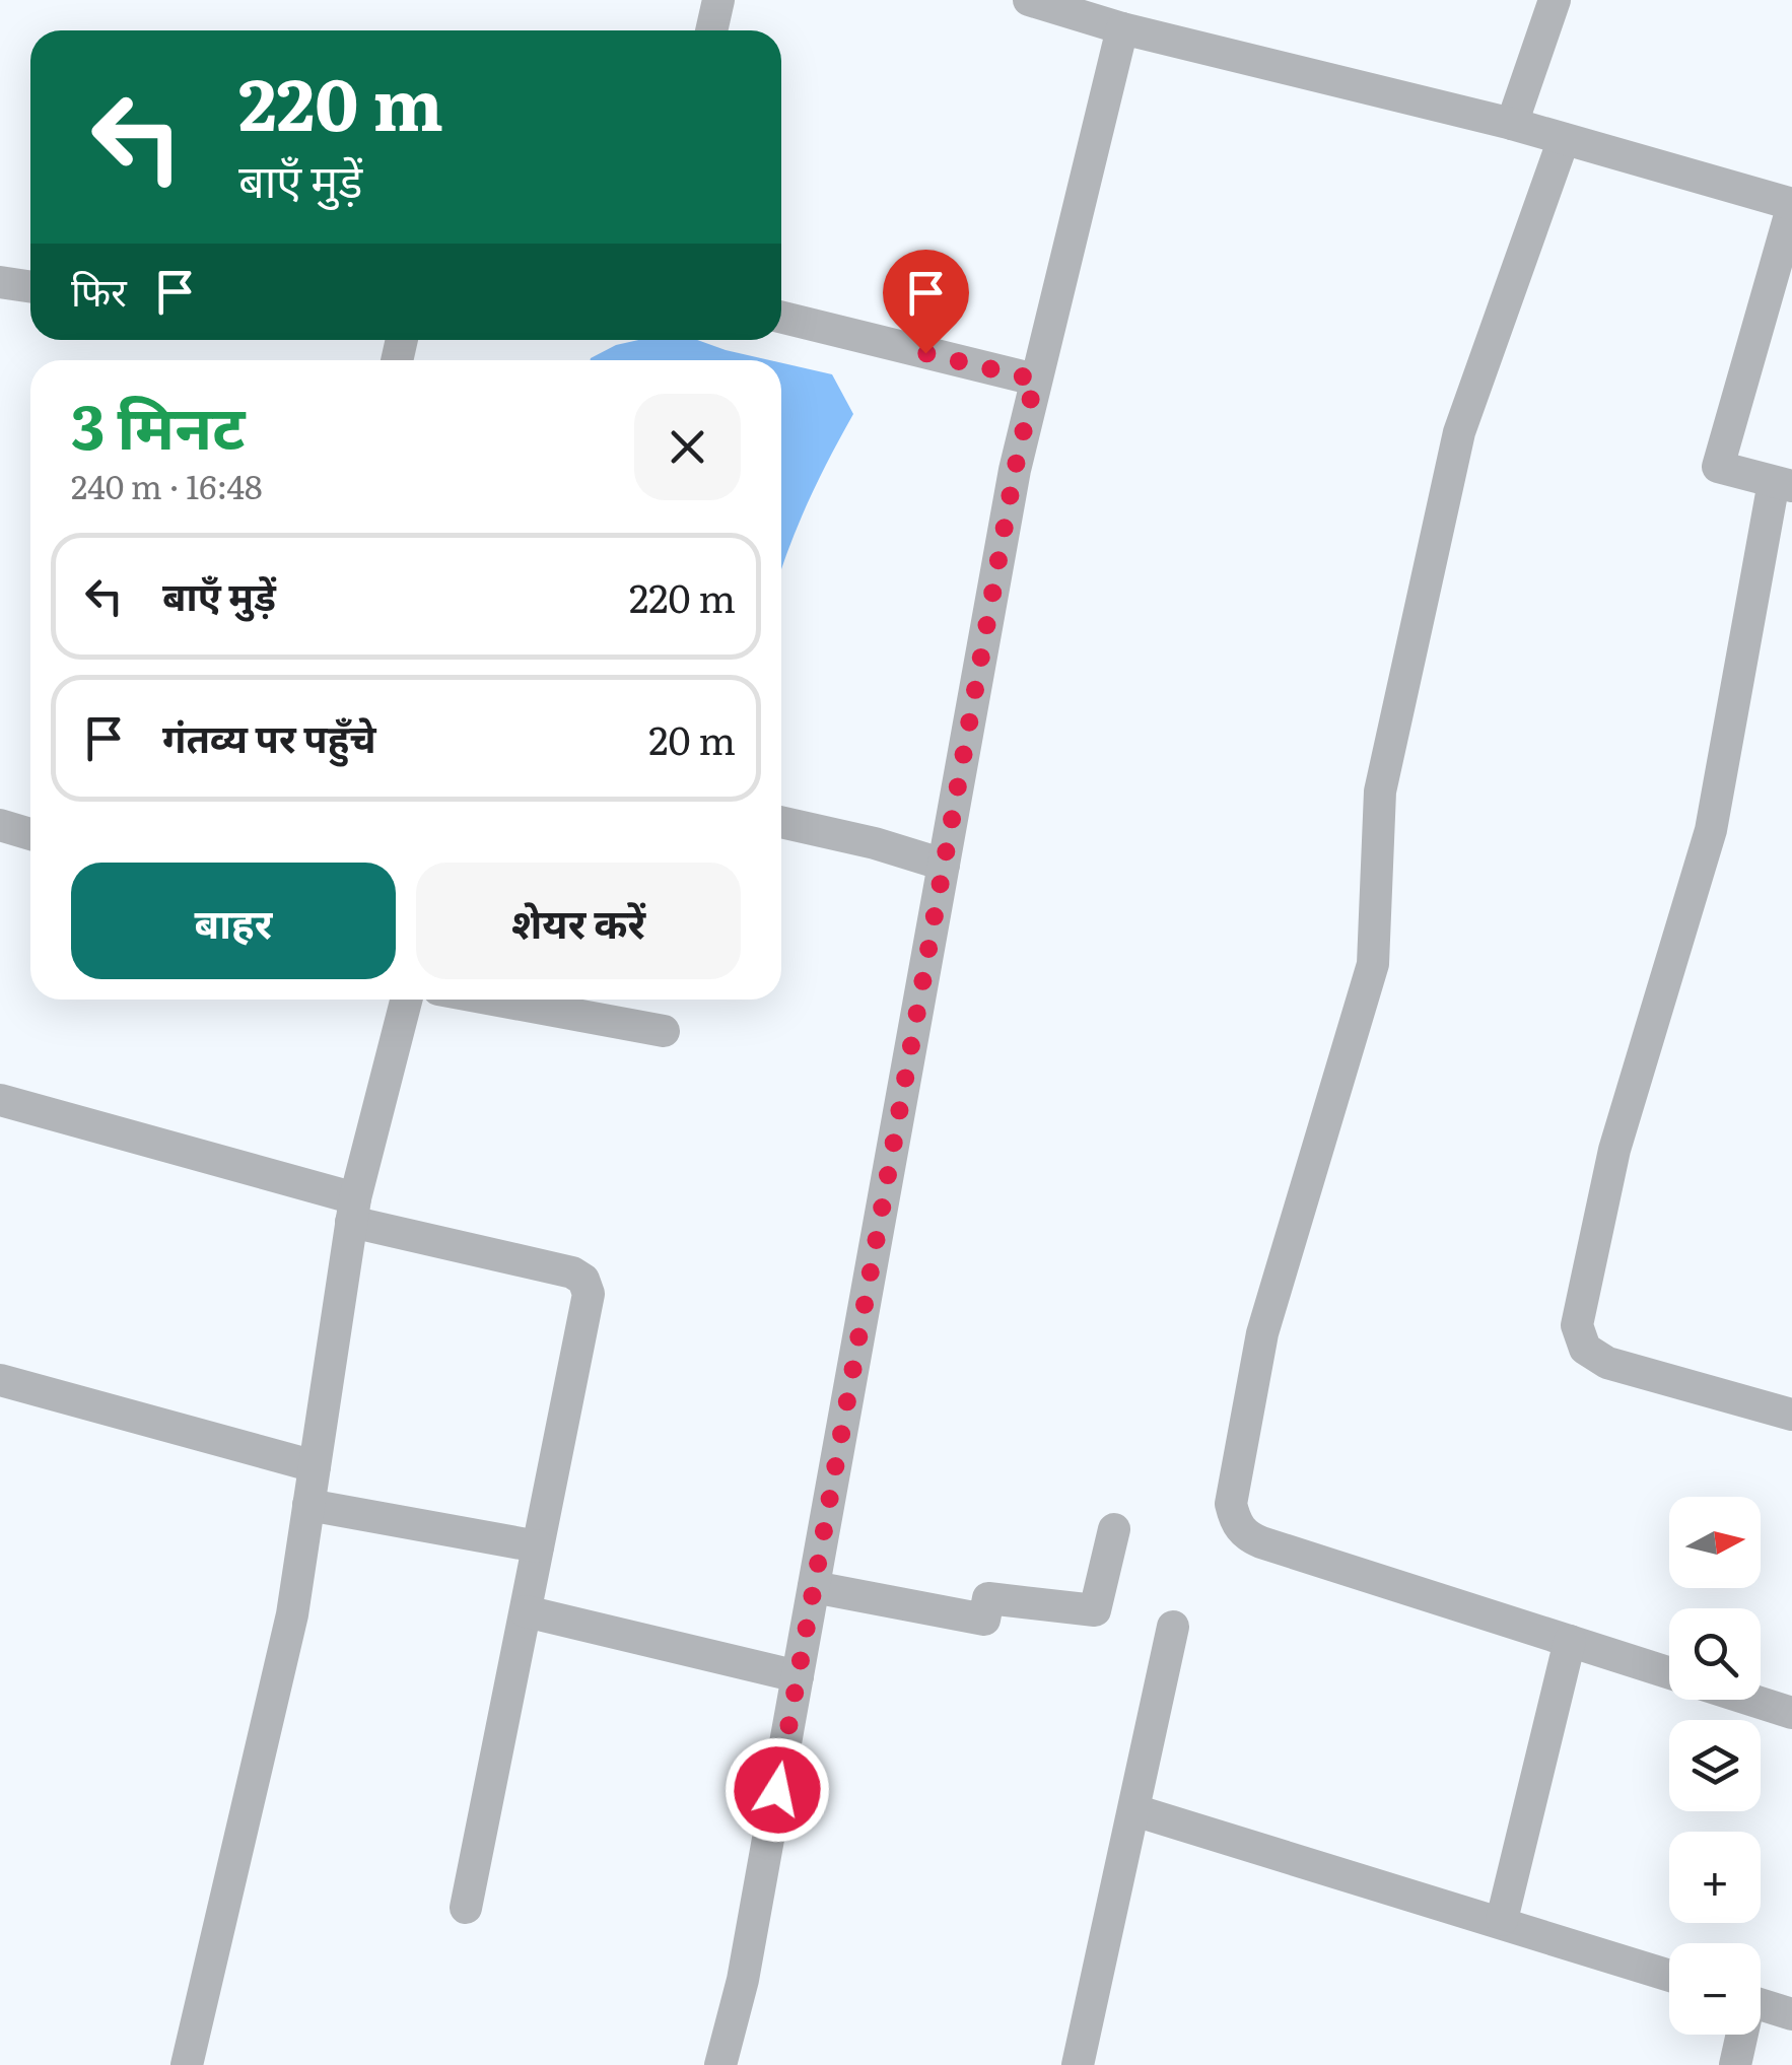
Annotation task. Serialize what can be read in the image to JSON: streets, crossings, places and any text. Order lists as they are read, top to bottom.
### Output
{
  "north": "right",
  "page": {
    "turn": ["220 m", "बाएँ मुड़ें"],
    "then": "फिर",
    "heading": ["3 मिनट", "240 m · 16:48"],
    "list": [
      {
        "name": "बाएँ मुड़ें",
        "value": "220 m"
      },
      {
        "name": "गंतव्य पर पहुँचे",
        "value": "20 m"
      }
    ],
    "buttons": ["बाहर", "शेयर करें"],
    "map_buttons": ["+", "−"]
  }
}
